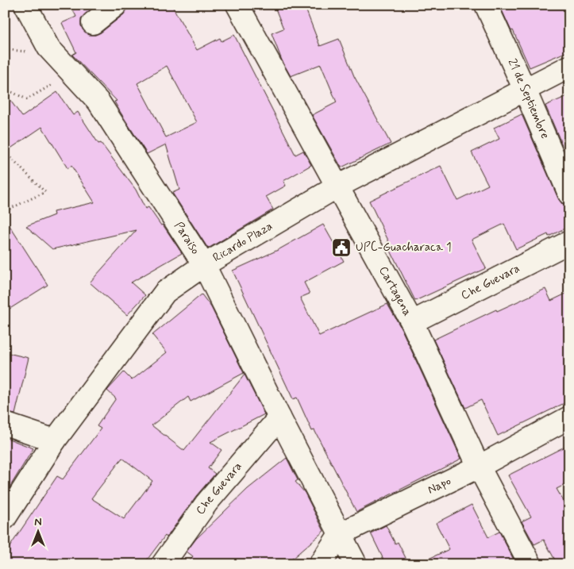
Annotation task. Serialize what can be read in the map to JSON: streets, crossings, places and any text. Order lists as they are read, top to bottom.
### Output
{
  "streets": {
    "street": [
      "21 de Septiembre",
      "Paraiso",
      "Ricardo Plaza",
      "Che Guevara",
      "Cartagena",
      "Napo"
    ]
  },
  "crossings": [
    ["21 de Septiembre", "Ricardo Plaza"],
    ["Paraiso", "Ricardo Plaza"],
    ["Paraiso", "Che Guevara"],
    ["Paraiso", "Napo"],
    ["Ricardo Plaza", "Cartagena"],
    ["Che Guevara", "Cartagena"],
    ["Cartagena", "Napo"]
  ],
  "places": {
    "public building": ["UPC-Guacharaca 1"]
  },
  "north": "top"
}
